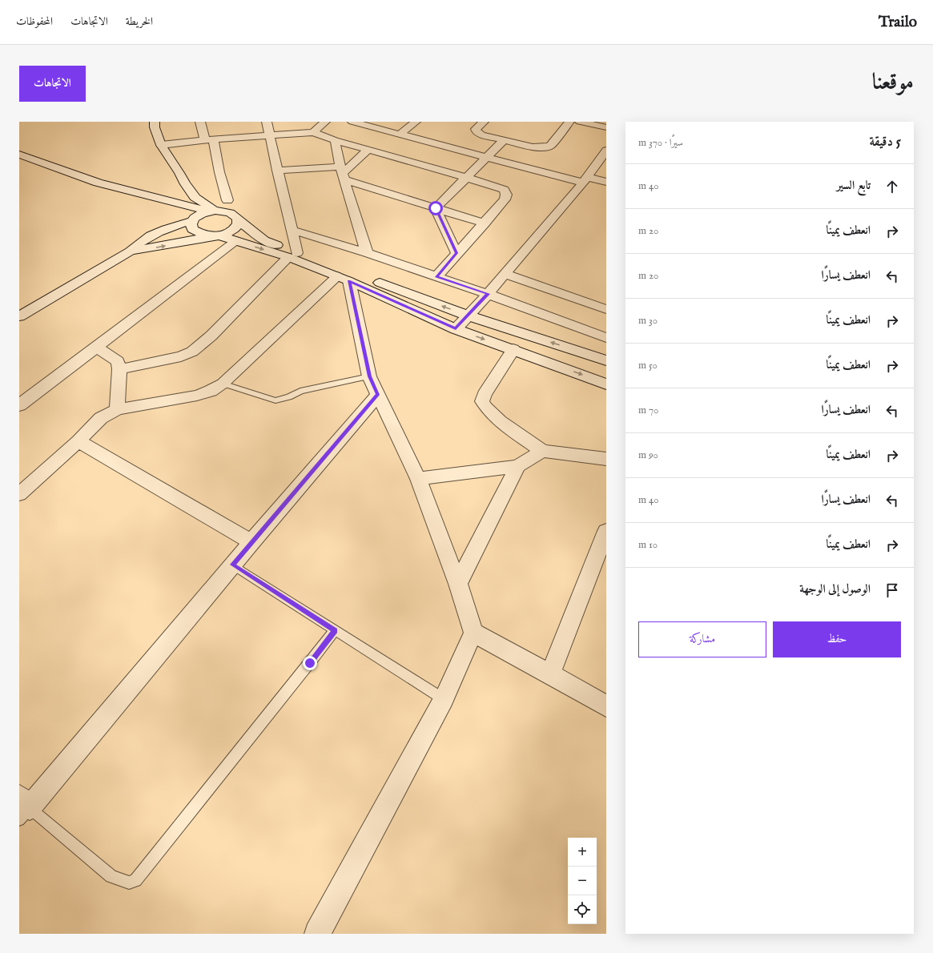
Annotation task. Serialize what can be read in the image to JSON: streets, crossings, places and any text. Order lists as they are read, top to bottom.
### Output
{
  "page": {
    "header": "Trailo",
    "nav": ["الخريطة", "الاتجاهات", "المحفوظات"],
    "title": "موقعنا",
    "buttons": [
      "الاتجاهات",
      ["حفظ", "مشاركة"]
    ],
    "heading": ["5 دقيقة", "سيرًا · 370 m"],
    "list": [
      ["تابع السير", "40 m"],
      ["انعطف يمينًا", "20 m"],
      ["انعطف يسارًا", "20 m"],
      ["انعطف يمينًا", "30 m"],
      ["انعطف يمينًا", "50 m"],
      ["انعطف يسارًا", "70 m"],
      ["انعطف يمينًا", "90 m"],
      ["انعطف يسارًا", "40 m"],
      ["انعطف يمينًا", "10 m"],
      "الوصول إلى الوجهة"
    ],
    "map_buttons": ["+", "−"]
  }
}
